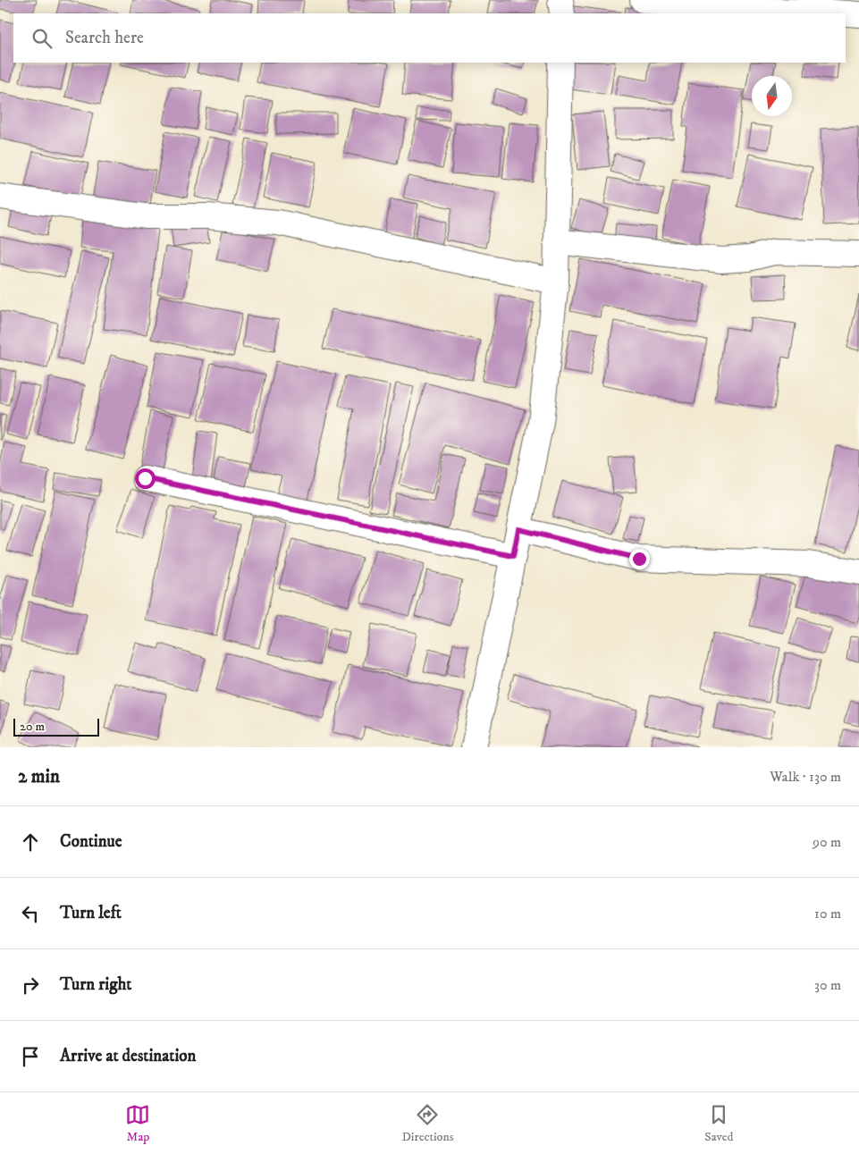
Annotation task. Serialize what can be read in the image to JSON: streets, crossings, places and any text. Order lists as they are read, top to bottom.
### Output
{
  "scale_bar": "20 m",
  "north": "bottom",
  "page": {
    "search": "Search here",
    "scale": "20 m",
    "heading": ["2 min", "Walk · 130 m"],
    "list": [
      ["Continue", "90 m"],
      ["Turn left", "10 m"],
      ["Turn right", "30 m"],
      "Arrive at destination"
    ],
    "nav": ["Map", "Directions", "Saved"]
  }
}
